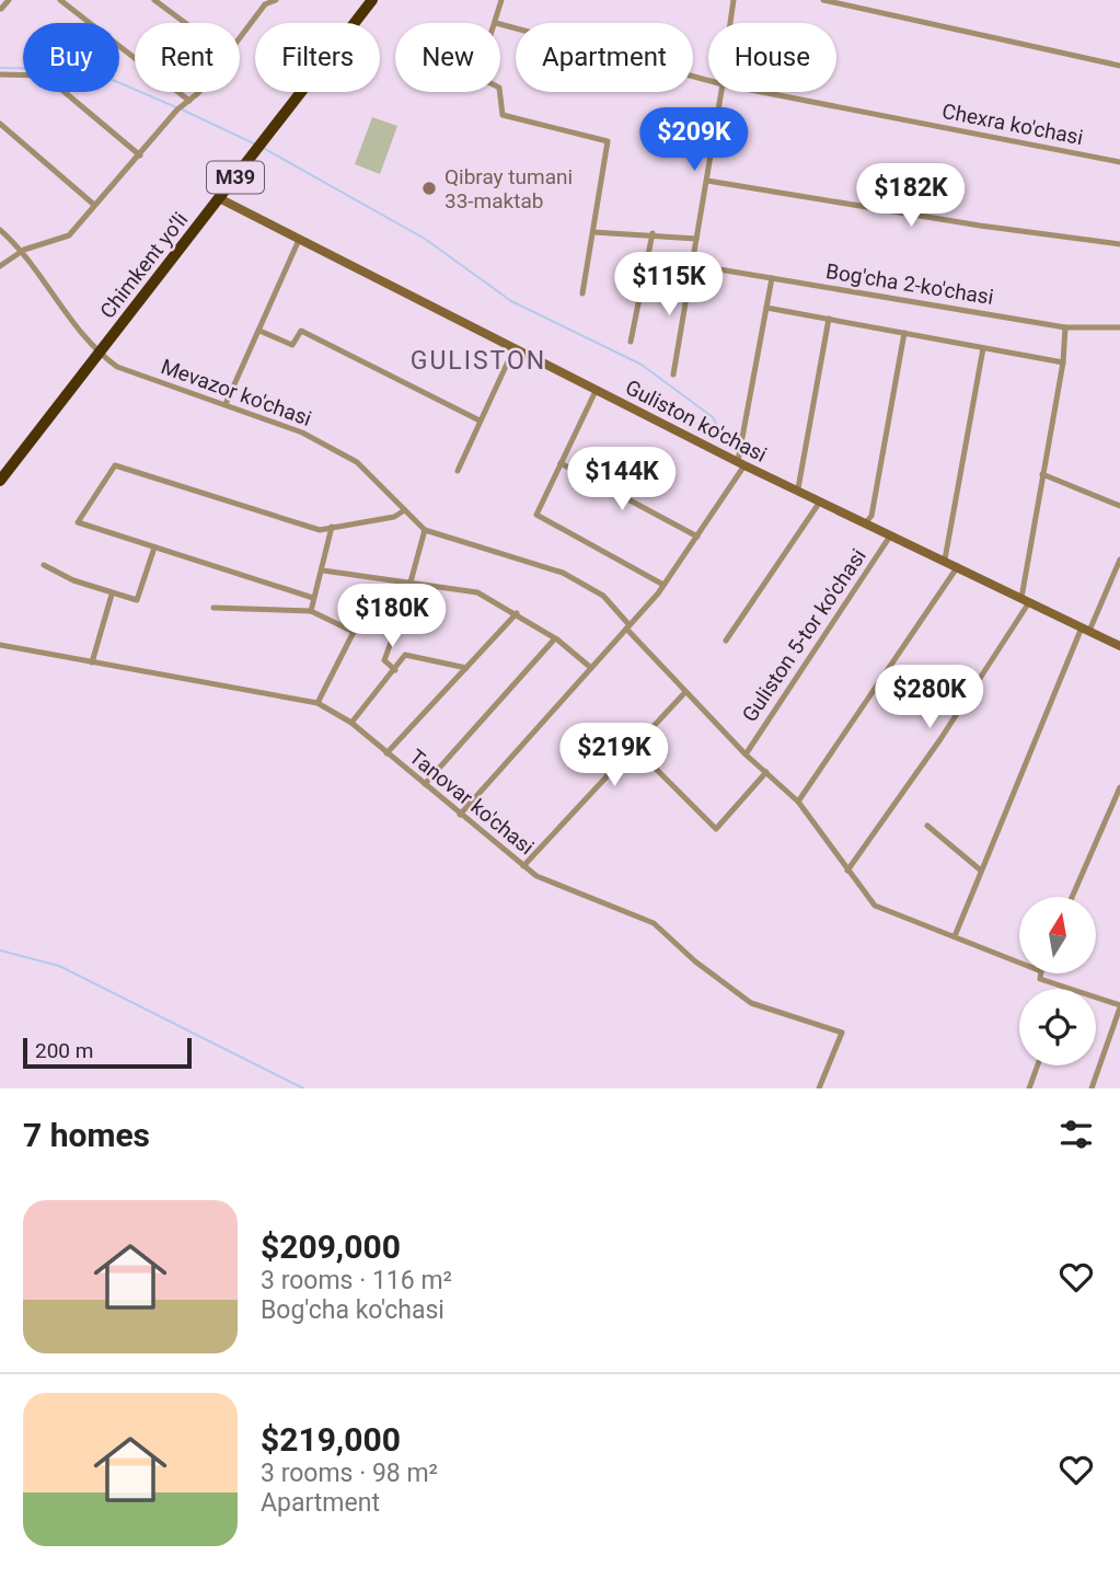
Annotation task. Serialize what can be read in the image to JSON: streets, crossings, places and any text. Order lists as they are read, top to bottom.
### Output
{
  "streets": {
    "highway": ["M39", "Chimkent yo‘li"],
    "main road": ["Guliston ko'chasi"],
    "street": [
      "Chexra ko'chasi",
      "Bog'cha 2-ko'chasi",
      "Mevazor ko'chasi",
      "Guliston 5-tor ko'chasi",
      "Tanovar ko'chasi"
    ]
  },
  "crossings": [
    ["Chimkent yo‘li", "Mevazor ko'chasi"],
    ["Chimkent yo‘li", "Guliston ko'chasi"],
    ["Mevazor ko'chasi", "Guliston 5-tor ko'chasi"],
    ["Guliston ko'chasi", "Guliston 5-tor ko'chasi"]
  ],
  "districts": ["GULISTON"],
  "places": ["Qibray tumani 33-maktab"],
  "scale_bar": "200 m",
  "north": "top",
  "page": {
    "chip": [
      "Buy",
      "Rent",
      "Filters",
      "New",
      "Apartment",
      "House"
    ],
    "price": [
      "$209K",
      "$182K",
      "$115K",
      "$144K",
      "$180K",
      "$280K",
      "$219K"
    ],
    "scale": "200 m",
    "heading": "7 homes",
    "list": [
      {
        "name": "$209,000",
        "note": "3 rooms · 116 m² · Bog'cha ko'chasi"
      },
      {
        "name": "$219,000",
        "note": "3 rooms · 98 m² · Apartment"
      }
    ]
  }
}
